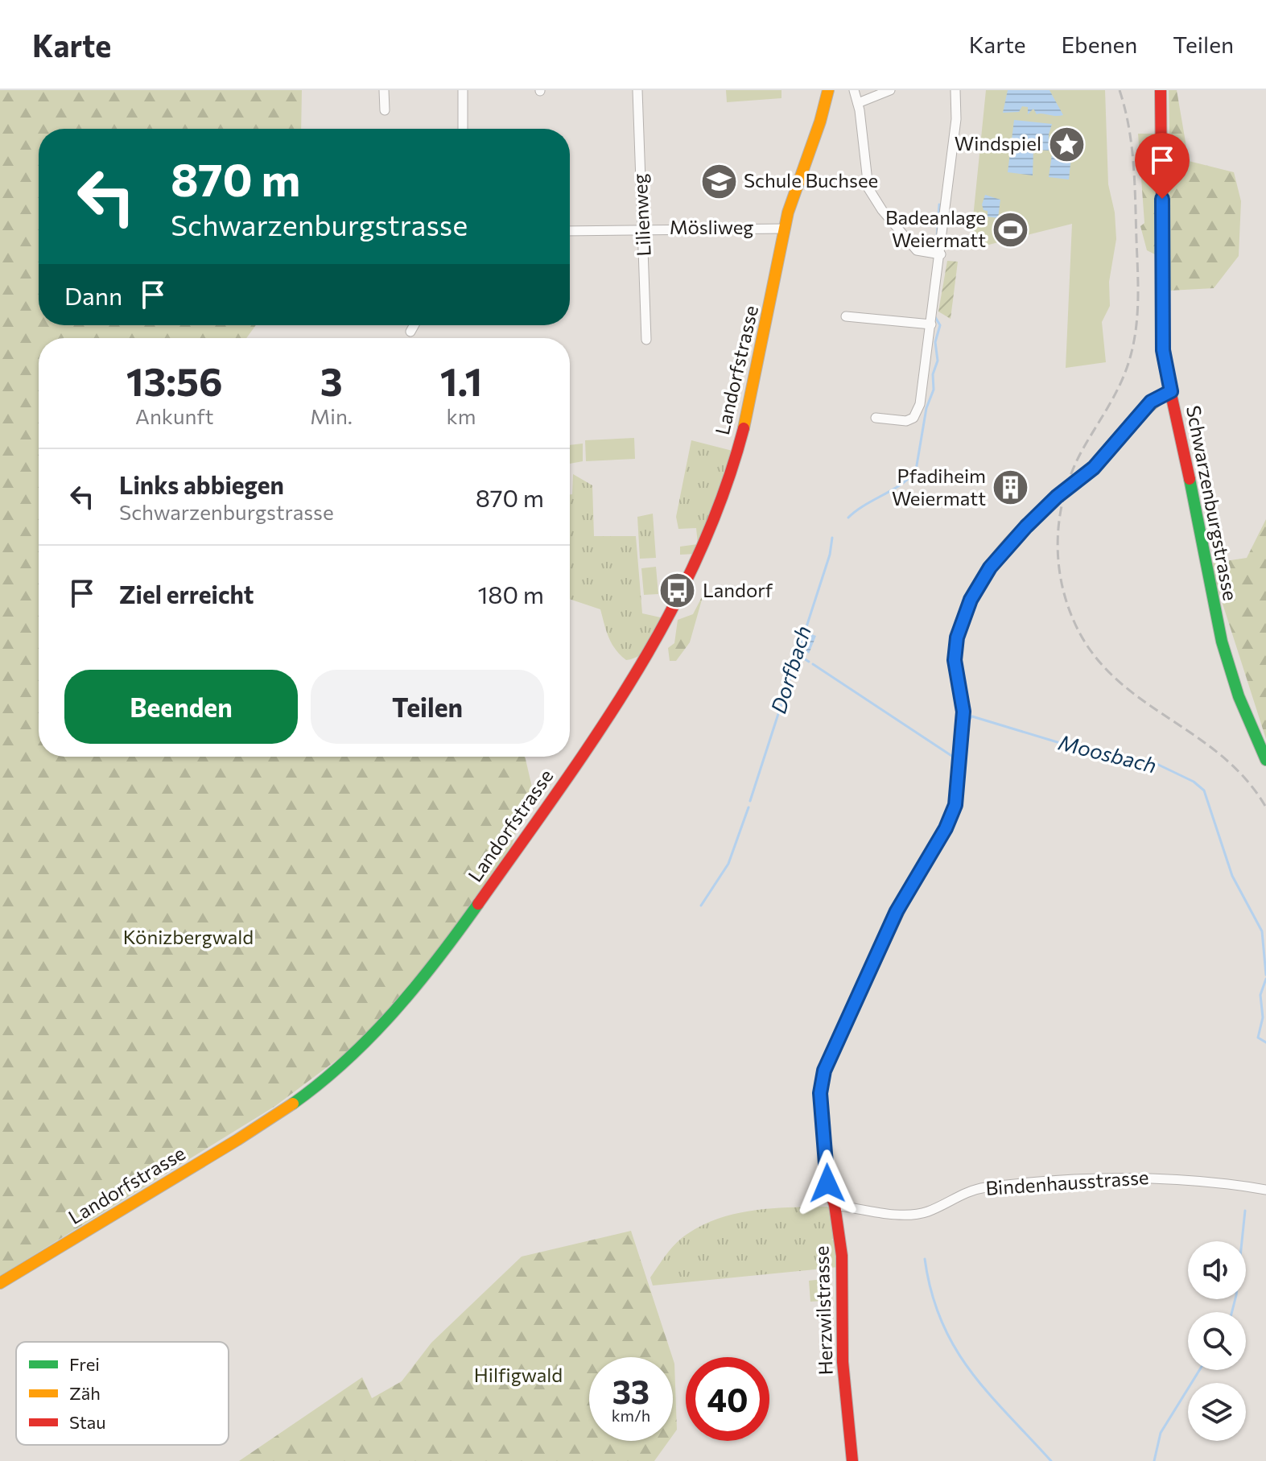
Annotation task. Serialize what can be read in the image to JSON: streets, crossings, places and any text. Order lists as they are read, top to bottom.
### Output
{
  "streets": {
    "street": [
      "Lilienweg",
      "Mösliweg",
      "Landorfstrasse",
      "Schwarzenburgstrasse",
      "Bindenhausstrasse",
      "Herzwilstrasse"
    ]
  },
  "crossings": [
    ["Lilienweg", "Mösliweg"],
    ["Mösliweg", "Landorfstrasse"],
    ["Schwarzenburgstrasse", "Herzwilstrasse"],
    ["Bindenhausstrasse", "Herzwilstrasse"]
  ],
  "water": ["Dorfbach", "Moosbach"],
  "parks": ["Könizbergwald", "Hilfigwald"],
  "places": {
    "place": ["Windspiel"],
    "school or university": ["Schule Buchsee"],
    "sports": ["Badeanlage Weiermatt"],
    "building": ["Pfadiheim Weiermatt"],
    "bus stop": ["Landorf"]
  },
  "legend": ["Frei", "Zäh", "Stau"],
  "page": {
    "header": "Karte",
    "nav": ["Karte", "Ebenen", "Teilen"],
    "turn": ["870 m", "Schwarzenburgstrasse"],
    "then": "Dann",
    "eta": [
      "13:56",
      "Ankunft",
      "3",
      "Min.",
      "1.1",
      "km"
    ],
    "list": [
      {
        "name": "Links abbiegen",
        "note": "Schwarzenburgstrasse",
        "value": "870 m"
      },
      {
        "name": "Ziel erreicht",
        "value": "180 m"
      }
    ],
    "buttons": ["Beenden", "Teilen"],
    "speed": "33 km/h",
    "limit": "40"
  }
}
